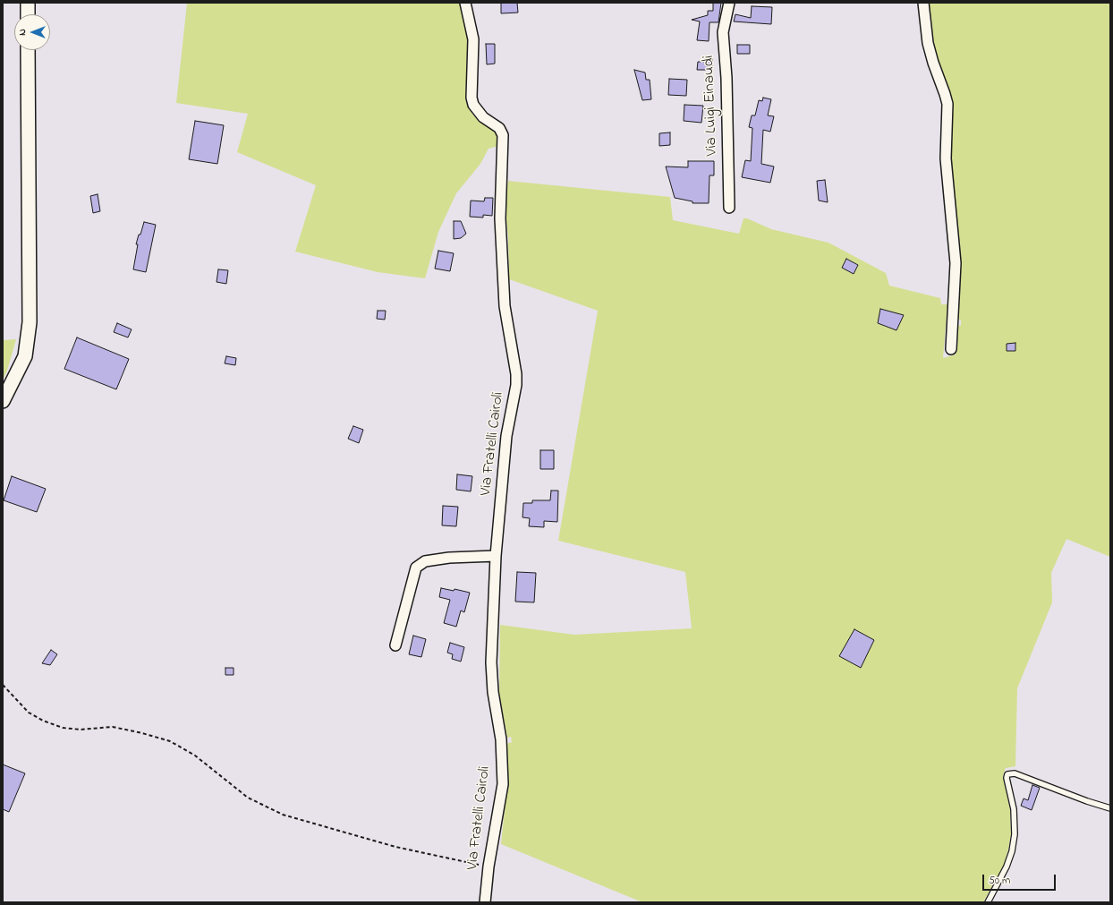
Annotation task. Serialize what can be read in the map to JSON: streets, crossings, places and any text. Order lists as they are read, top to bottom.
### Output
{
  "streets": {
    "street": ["Via Luigi Einaudi", "Via Fratelli Cairoli"]
  },
  "scale_bar": "50 m",
  "north": "left"
}
